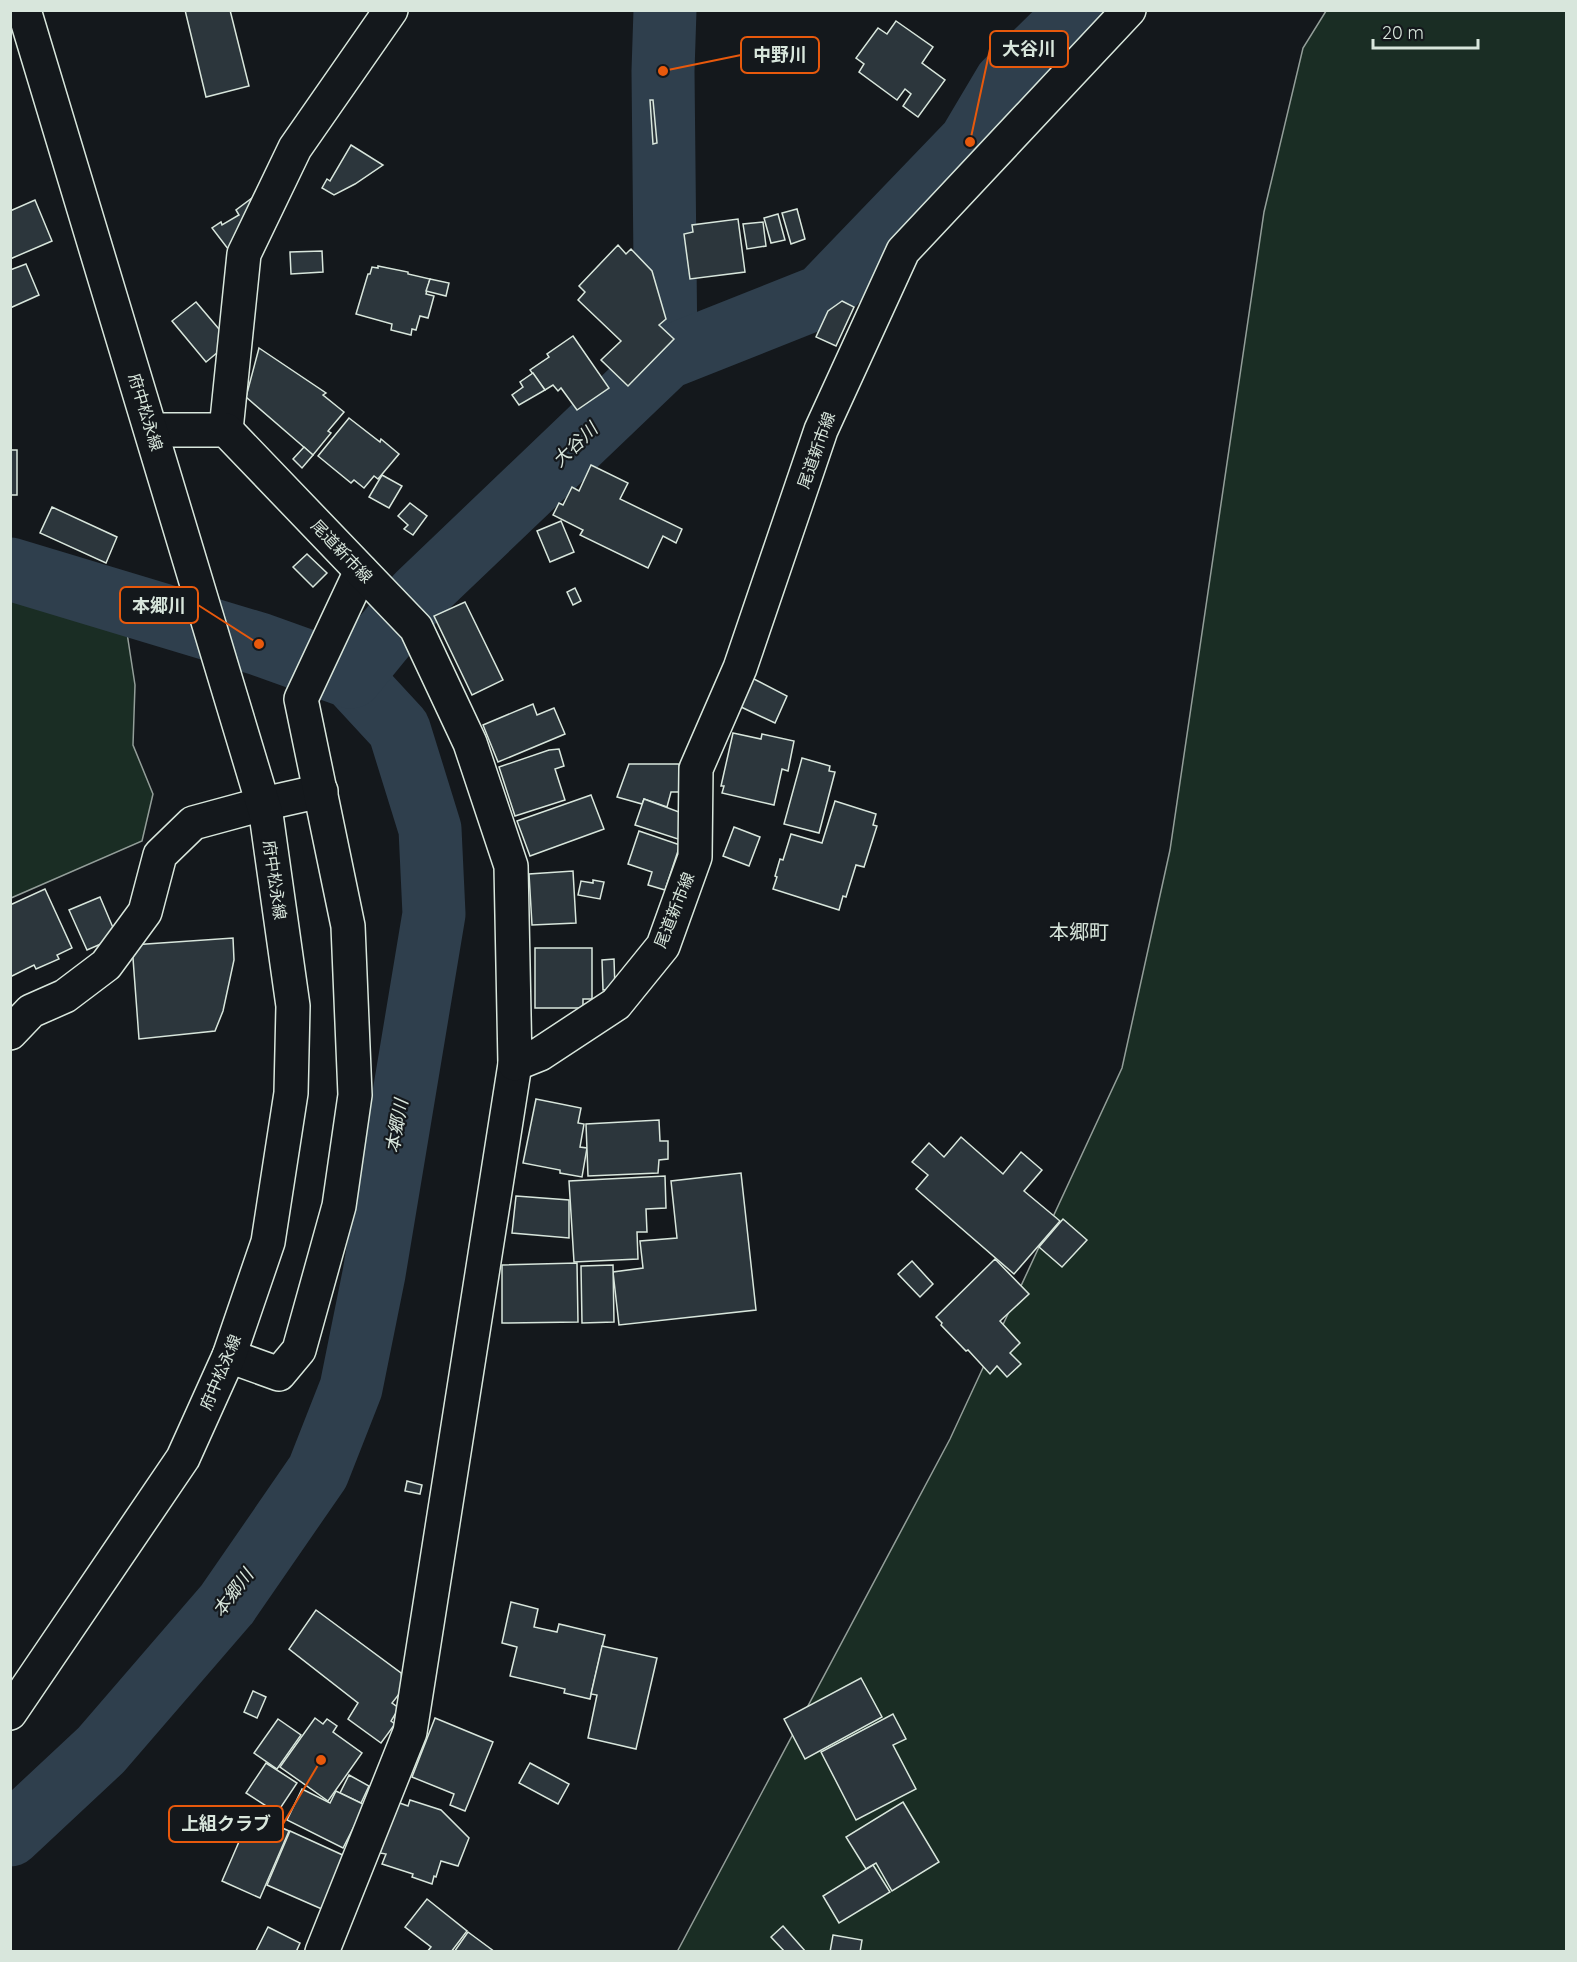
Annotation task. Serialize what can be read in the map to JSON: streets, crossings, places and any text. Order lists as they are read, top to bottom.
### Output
{
  "streets": {
    "main road": ["府中松永線", "尾道新市線"]
  },
  "districts": ["本郷町"],
  "water": ["大谷川", "本郷川"],
  "places": [
    "中野川",
    "大谷川",
    "本郷川",
    "上組クラブ"
  ],
  "scale_bar": "20 m"
}
